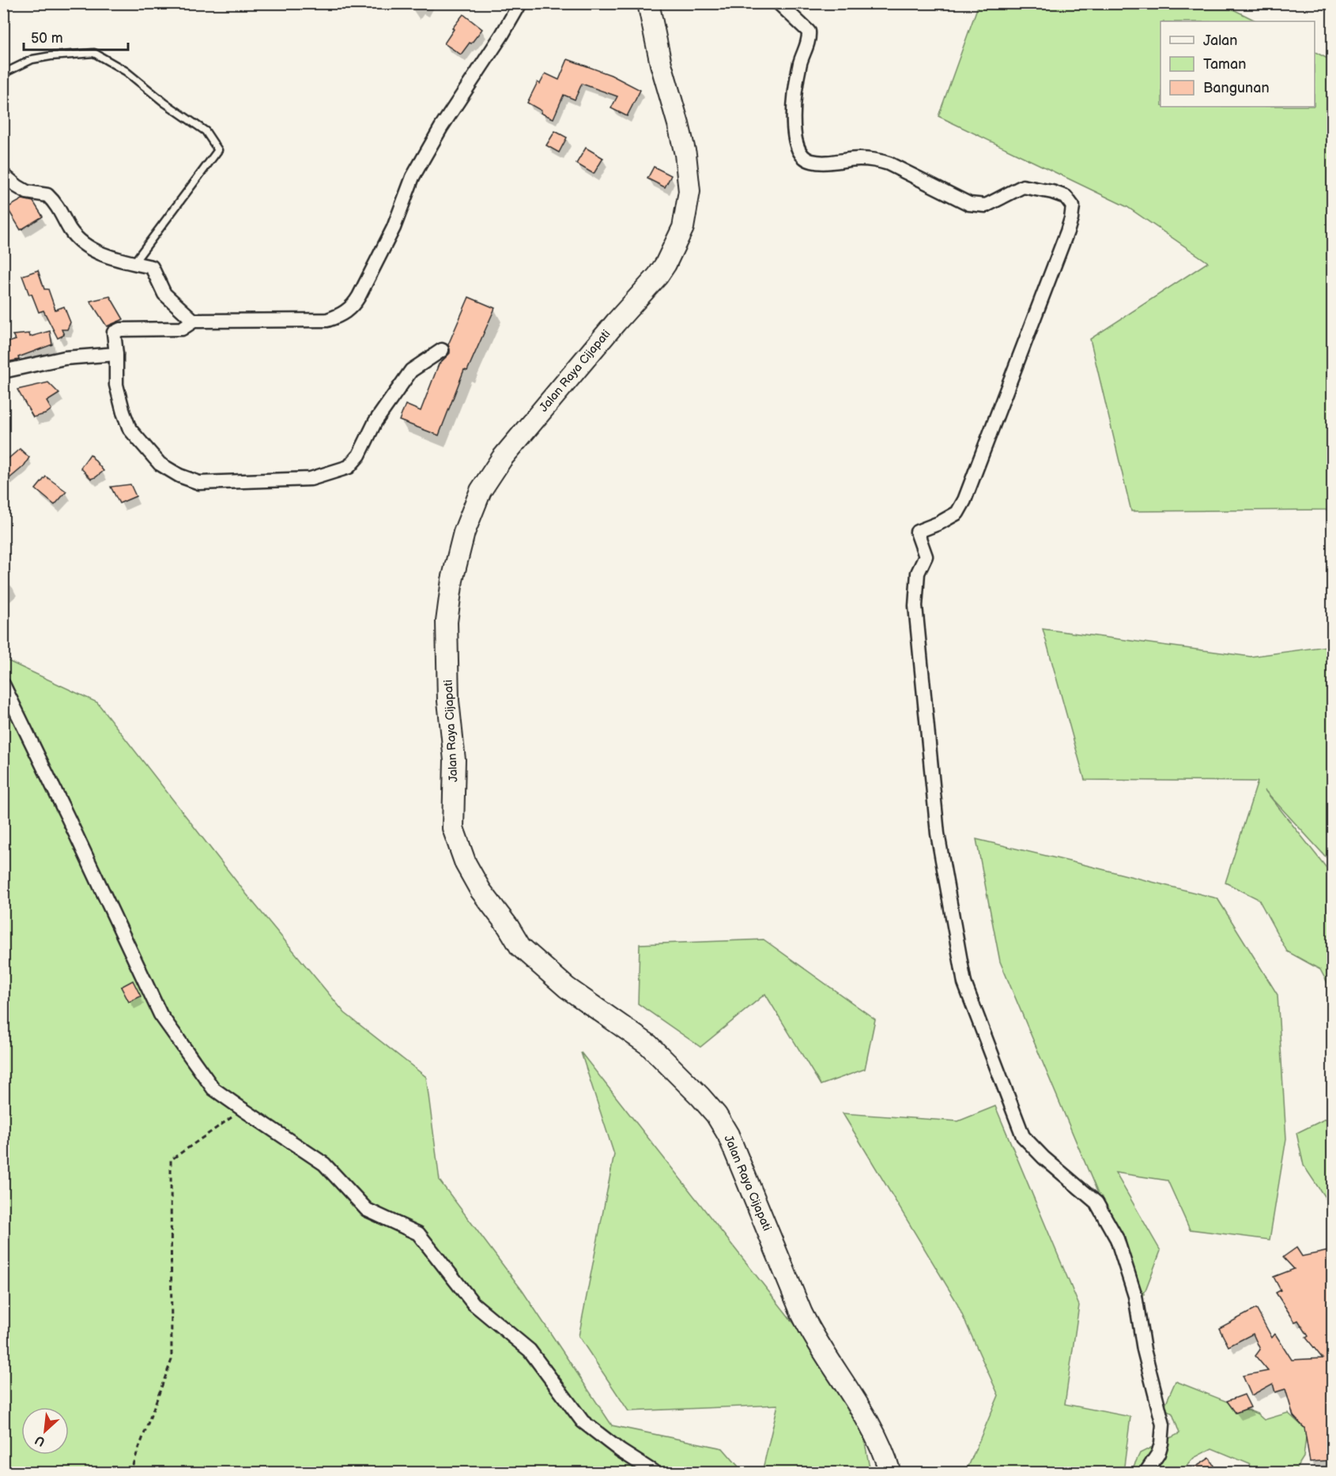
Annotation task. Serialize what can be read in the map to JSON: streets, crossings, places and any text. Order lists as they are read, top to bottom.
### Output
{
  "streets": {
    "main road": ["Jalan Raya Cijapati"]
  },
  "legend": ["Jalan", "Taman", "Bangunan"],
  "scale_bar": "50 m",
  "north": "bottom left"
}
